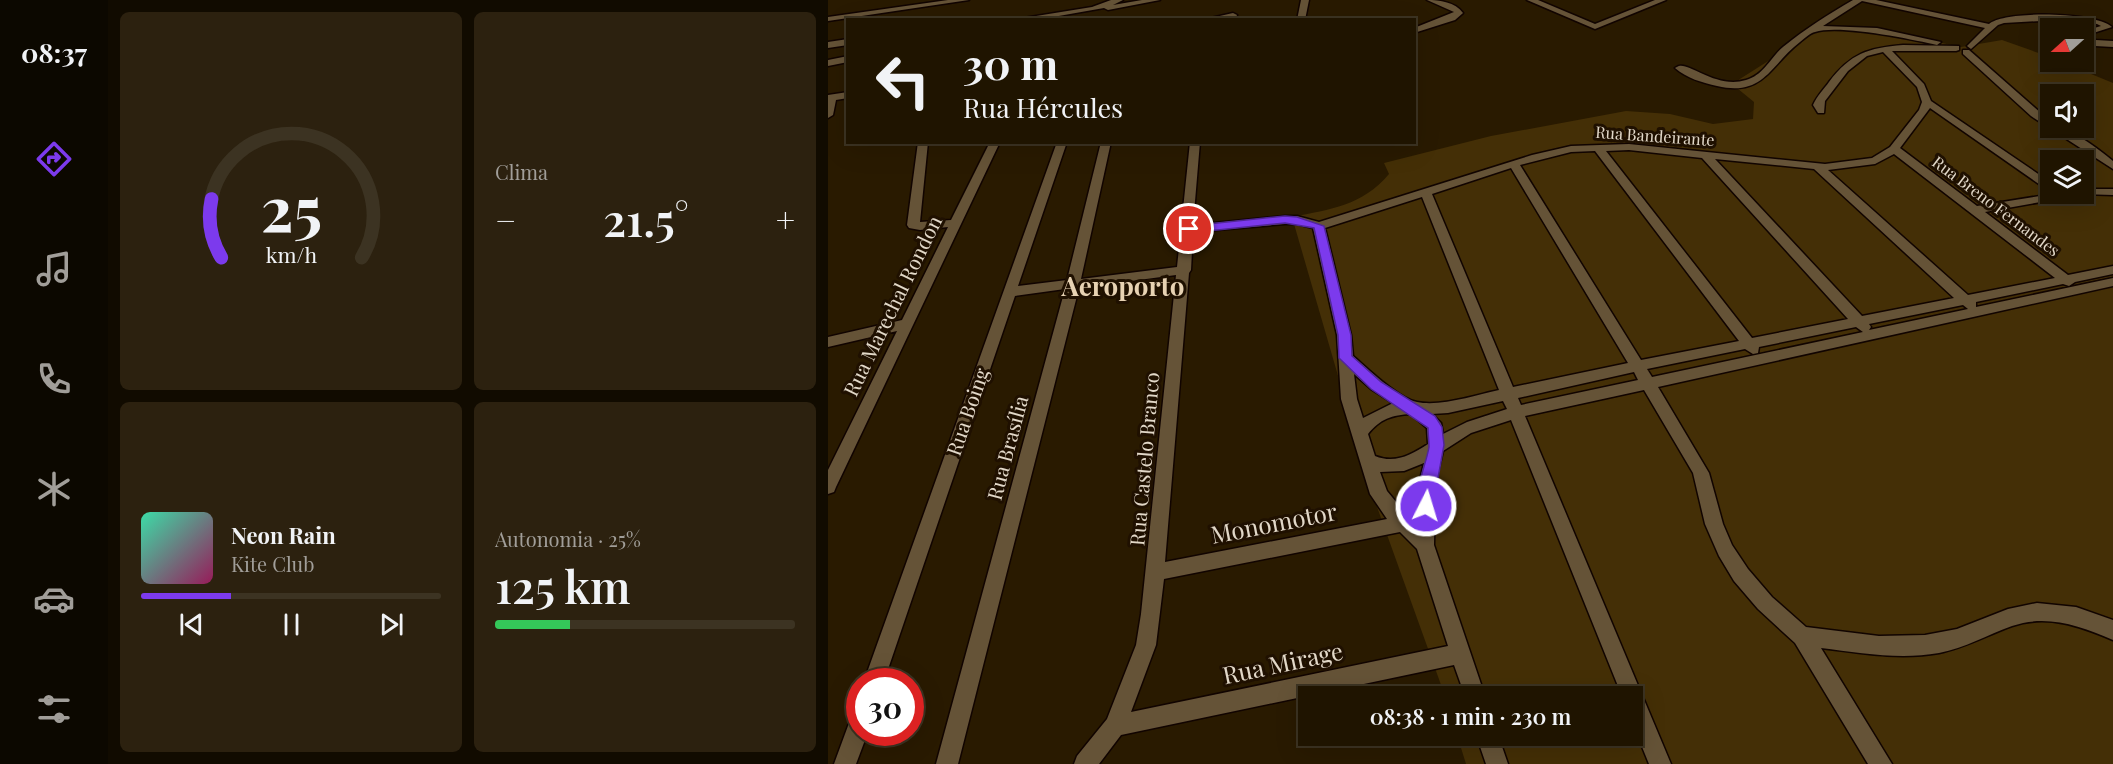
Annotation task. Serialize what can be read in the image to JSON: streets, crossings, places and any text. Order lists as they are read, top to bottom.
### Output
{
  "streets": {
    "street": [
      "Rua Bandeirante",
      "Rua Breno Fernandes",
      "Rua Marechal Rondon",
      "Rua Boing",
      "Rua Brasília",
      "Rua Castelo Branco",
      "Monomotor",
      "Rua Mirage"
    ]
  },
  "crossings": [
    ["Rua Bandeirante", "Rua Breno Fernandes"],
    ["Rua Bandeirante", "Rua Castelo Branco"],
    ["Rua Castelo Branco", "Monomotor"],
    ["Rua Castelo Branco", "Rua Mirage"]
  ],
  "districts": ["Aeroporto"],
  "north": "left",
  "page": {
    "tabs": "08:37",
    "tile": [
      "Clima",
      ["Autonomia · 25%", "125 km"]
    ],
    "turn": ["30 m", "Rua Hércules"],
    "heat": ["−", "21.5°", "+"],
    "song": ["Neon Rain", "Kite Club"],
    "limit": "30",
    "trip": "08:38 · 1 min · 230 m",
    "gauge": ["25", "km/h"]
  }
}
